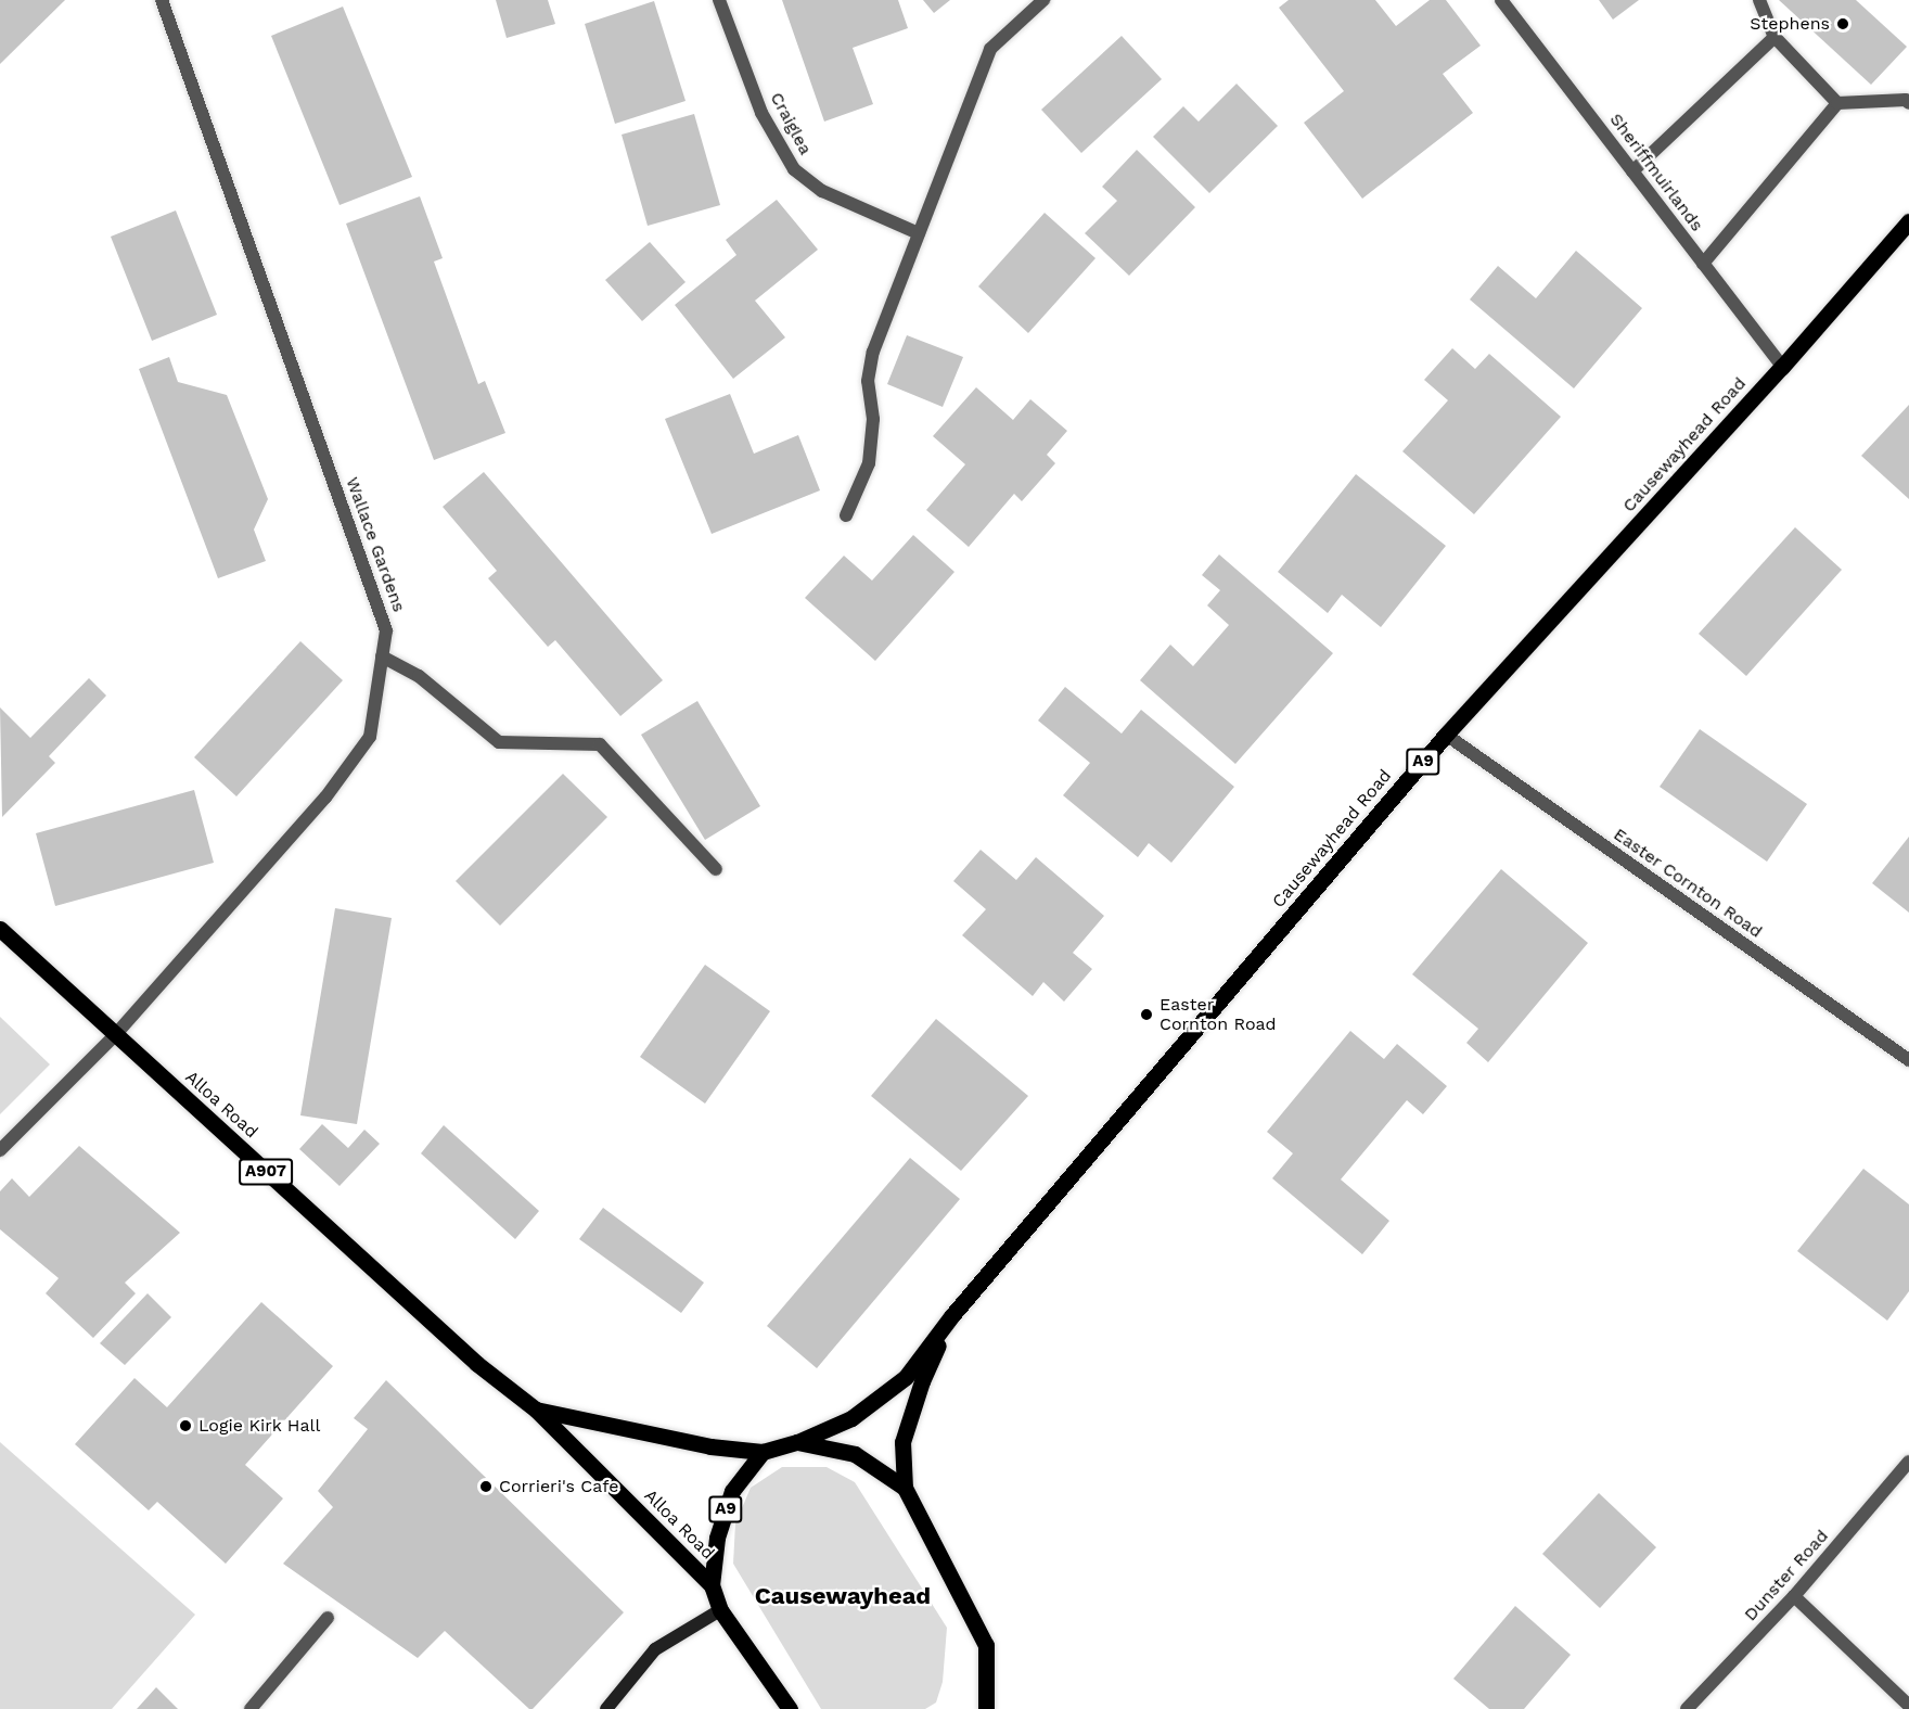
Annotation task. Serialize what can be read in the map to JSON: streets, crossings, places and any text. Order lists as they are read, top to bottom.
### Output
{
  "streets": {
    "main road": [
      "Causewayhead Road",
      "A9",
      "Alloa Road",
      "A907"
    ],
    "street": [
      "Craiglea",
      "Sheriffmuirlands",
      "Wallace Gardens",
      "Easter Cornton Road",
      "Dunster Road"
    ]
  },
  "crossings": [
    ["Sheriffmuirlands", "Causewayhead Road"],
    ["Causewayhead Road", "A9"],
    ["Causewayhead Road", "Easter Cornton Road"],
    ["Wallace Gardens", "Alloa Road"],
    ["A9", "Alloa Road"]
  ],
  "districts": ["Causewayhead"],
  "places": [
    "Stephens",
    "Easter Cornton Road",
    "Logie Kirk Hall",
    "Corrieri's Cafe"
  ]
}
